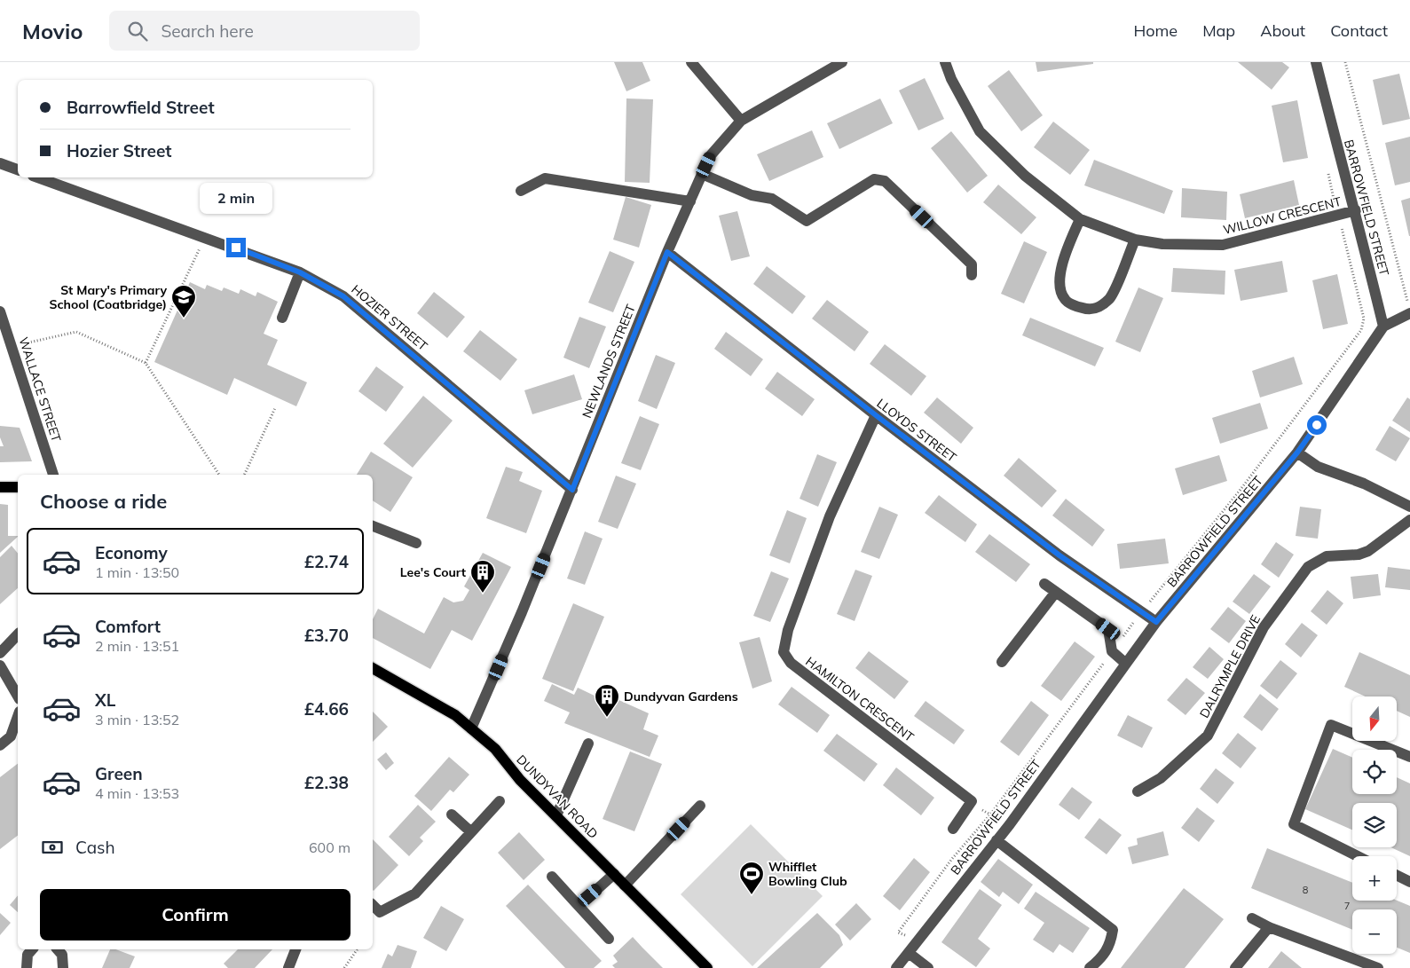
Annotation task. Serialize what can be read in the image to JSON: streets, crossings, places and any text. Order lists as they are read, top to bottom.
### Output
{
  "streets": {
    "main road": ["DUNDYVAN ROAD"],
    "street": [
      "BARROWFIELD STREET",
      "WILLOW CRESCENT",
      "HOZIER STREET",
      "NEWLANDS STREET",
      "WALLACE STREET",
      "LLOYDS STREET",
      "DALRYMPLE DRIVE",
      "HAMILTON CRESCENT"
    ]
  },
  "crossings": [
    ["BARROWFIELD STREET", "WILLOW CRESCENT"],
    ["BARROWFIELD STREET", "LLOYDS STREET"],
    ["HOZIER STREET", "NEWLANDS STREET"],
    ["NEWLANDS STREET", "LLOYDS STREET"],
    ["NEWLANDS STREET", "DUNDYVAN ROAD"],
    ["LLOYDS STREET", "HAMILTON CRESCENT"]
  ],
  "places": {
    "school or university": ["St Mary's Primary School (Coatbridge)"],
    "building": ["Lee's Court", "Dundyvan Gardens"],
    "sports": ["Whifflet Bowling Club"]
  },
  "house_numbers": ["8", "7"],
  "north": "bottom",
  "page": {
    "header": "Movio",
    "search": "Search here",
    "nav": [
      "Home",
      "Map",
      "About",
      "Contact"
    ],
    "banner": ["Barrowfield Street", "Hozier Street"],
    "bubble": "2 min",
    "heading": "Choose a ride",
    "list": [
      {
        "name": "Economy",
        "note": "1 min · 13:50",
        "value": "£2.74"
      },
      {
        "name": "Comfort",
        "note": "2 min · 13:51",
        "value": "£3.70"
      },
      {
        "name": "XL",
        "note": "3 min · 13:52",
        "value": "£4.66"
      },
      {
        "name": "Green",
        "note": "4 min · 13:53",
        "value": "£2.38"
      }
    ],
    "map_buttons": ["+", "−"],
    "pay": ["Cash", "600 m"],
    "buttons": "Confirm"
  }
}
